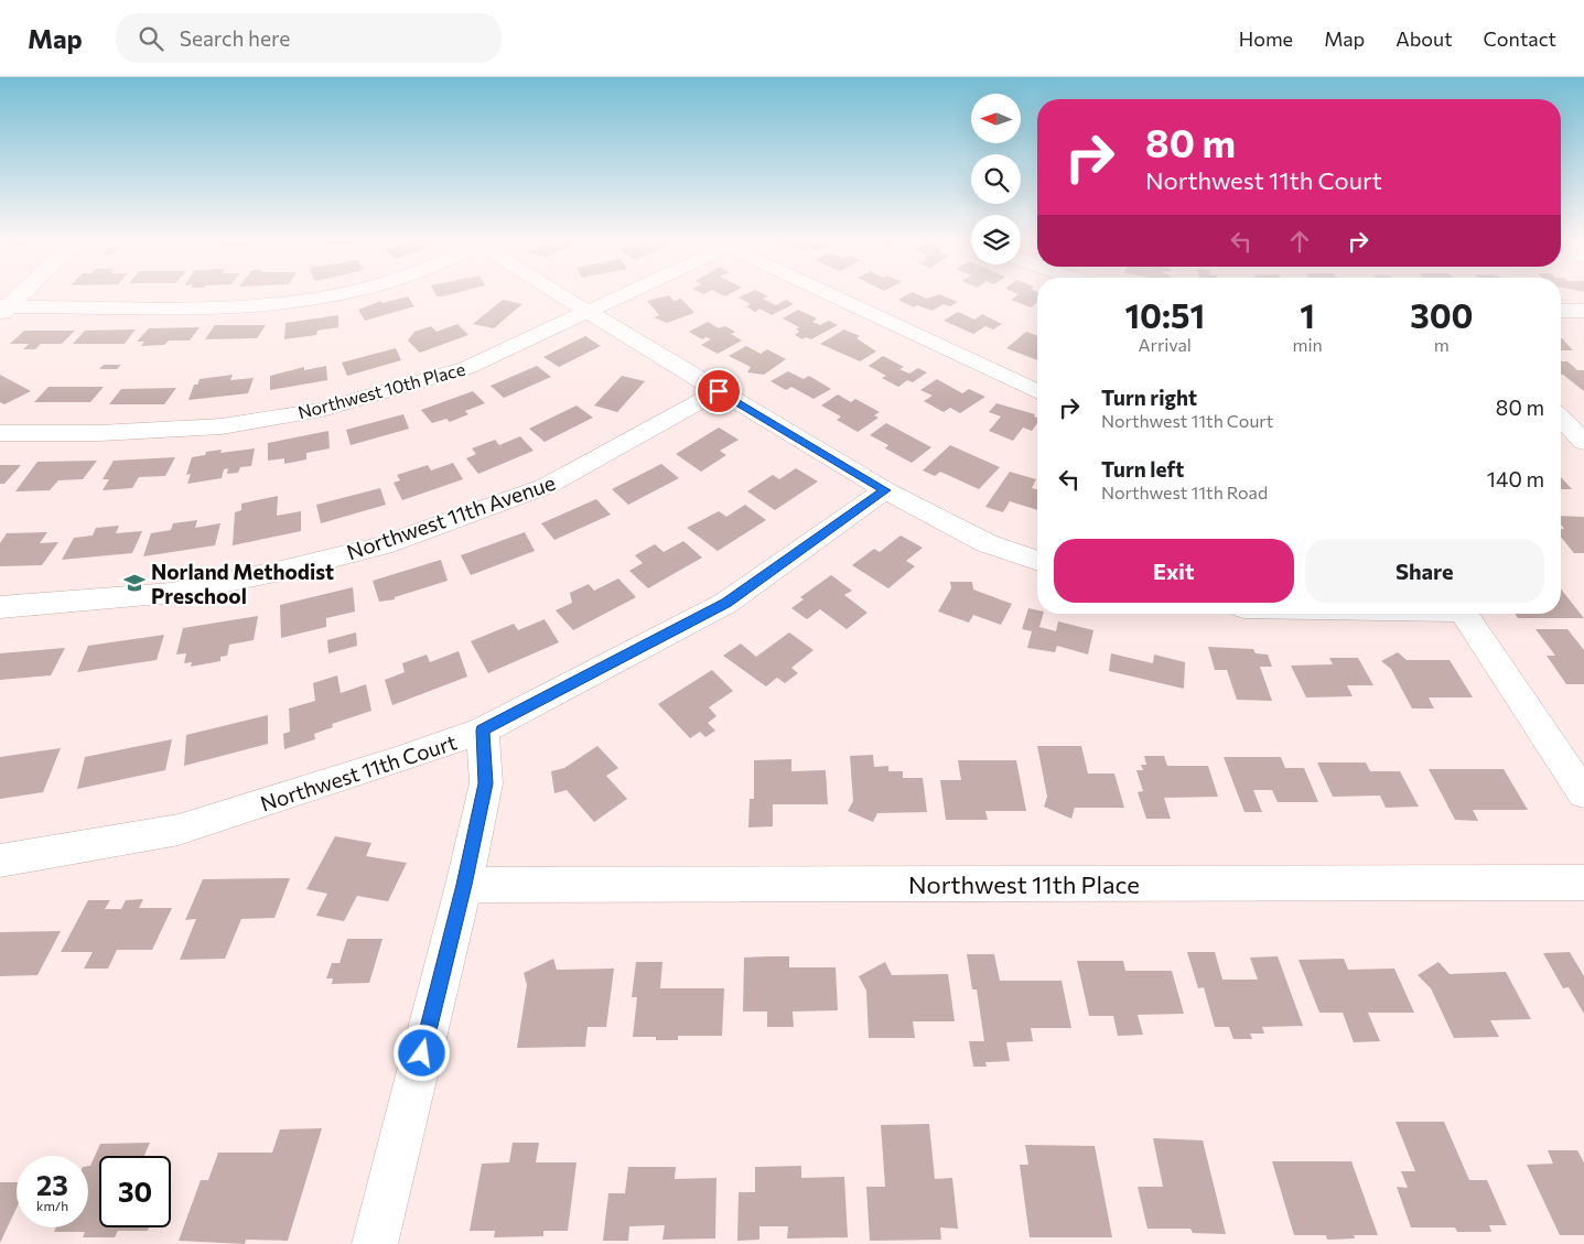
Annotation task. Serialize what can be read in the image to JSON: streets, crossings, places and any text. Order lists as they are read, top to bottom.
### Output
{
  "streets": {
    "street": [
      "Northwest 10th Place",
      "Northwest 11th Avenue",
      "Northwest 11th Court",
      "Northwest 11th Place"
    ]
  },
  "places": {
    "school or university": ["Norland Methodist Preschool"]
  },
  "north": "left",
  "page": {
    "header": "Map",
    "search": "Search here",
    "nav": [
      "Home",
      "Map",
      "About",
      "Contact"
    ],
    "turn": ["80 m", "Northwest 11th Court"],
    "eta": [
      "10:51",
      "Arrival",
      "1",
      "min",
      "300",
      "m"
    ],
    "list": [
      {
        "name": "Turn right",
        "note": "Northwest 11th Court",
        "value": "80 m"
      },
      {
        "name": "Turn left",
        "note": "Northwest 11th Road",
        "value": "140 m"
      }
    ],
    "buttons": ["Exit", "Share"],
    "speed": "23 km/h",
    "limit": "30"
  }
}
